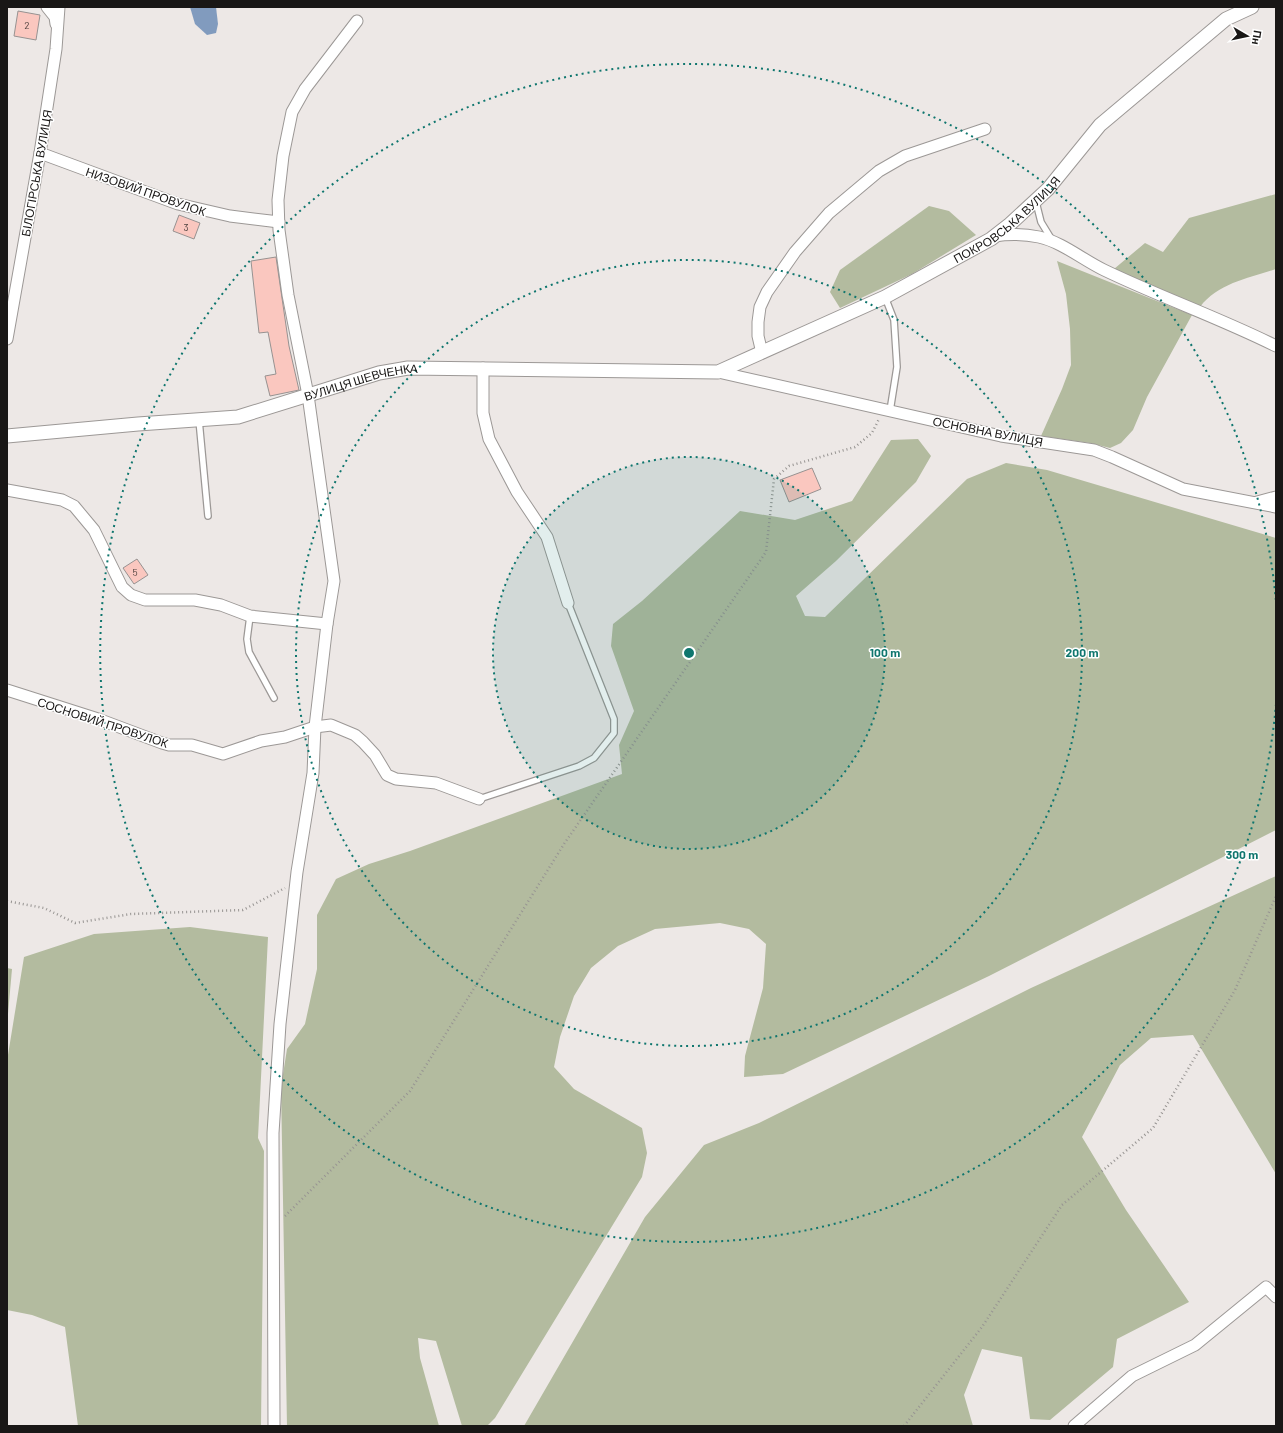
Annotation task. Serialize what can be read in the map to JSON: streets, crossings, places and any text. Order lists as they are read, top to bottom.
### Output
{
  "streets": {
    "street": [
      "БІЛОГІРСЬКА ВУЛИЦЯ",
      "НИЗОВИЙ ПРОВУЛОК",
      "ПОКРОВСЬКА ВУЛИЦЯ",
      "ВУЛИЦЯ ШЕВЧЕНКА",
      "ОСНОВНА ВУЛИЦЯ",
      "СОСНОВИЙ ПРОВУЛОК"
    ]
  },
  "crossings": [
    ["БІЛОГІРСЬКА ВУЛИЦЯ", "НИЗОВИЙ ПРОВУЛОК"],
    ["ПОКРОВСЬКА ВУЛИЦЯ", "ВУЛИЦЯ ШЕВЧЕНКА"],
    ["ПОКРОВСЬКА ВУЛИЦЯ", "ОСНОВНА ВУЛИЦЯ"],
    ["ВУЛИЦЯ ШЕВЧЕНКА", "ОСНОВНА ВУЛИЦЯ"]
  ],
  "house_numbers": ["2", "3", "5"],
  "north": "right",
  "rings": ["100 m", "200 m", "300 m"]
}
